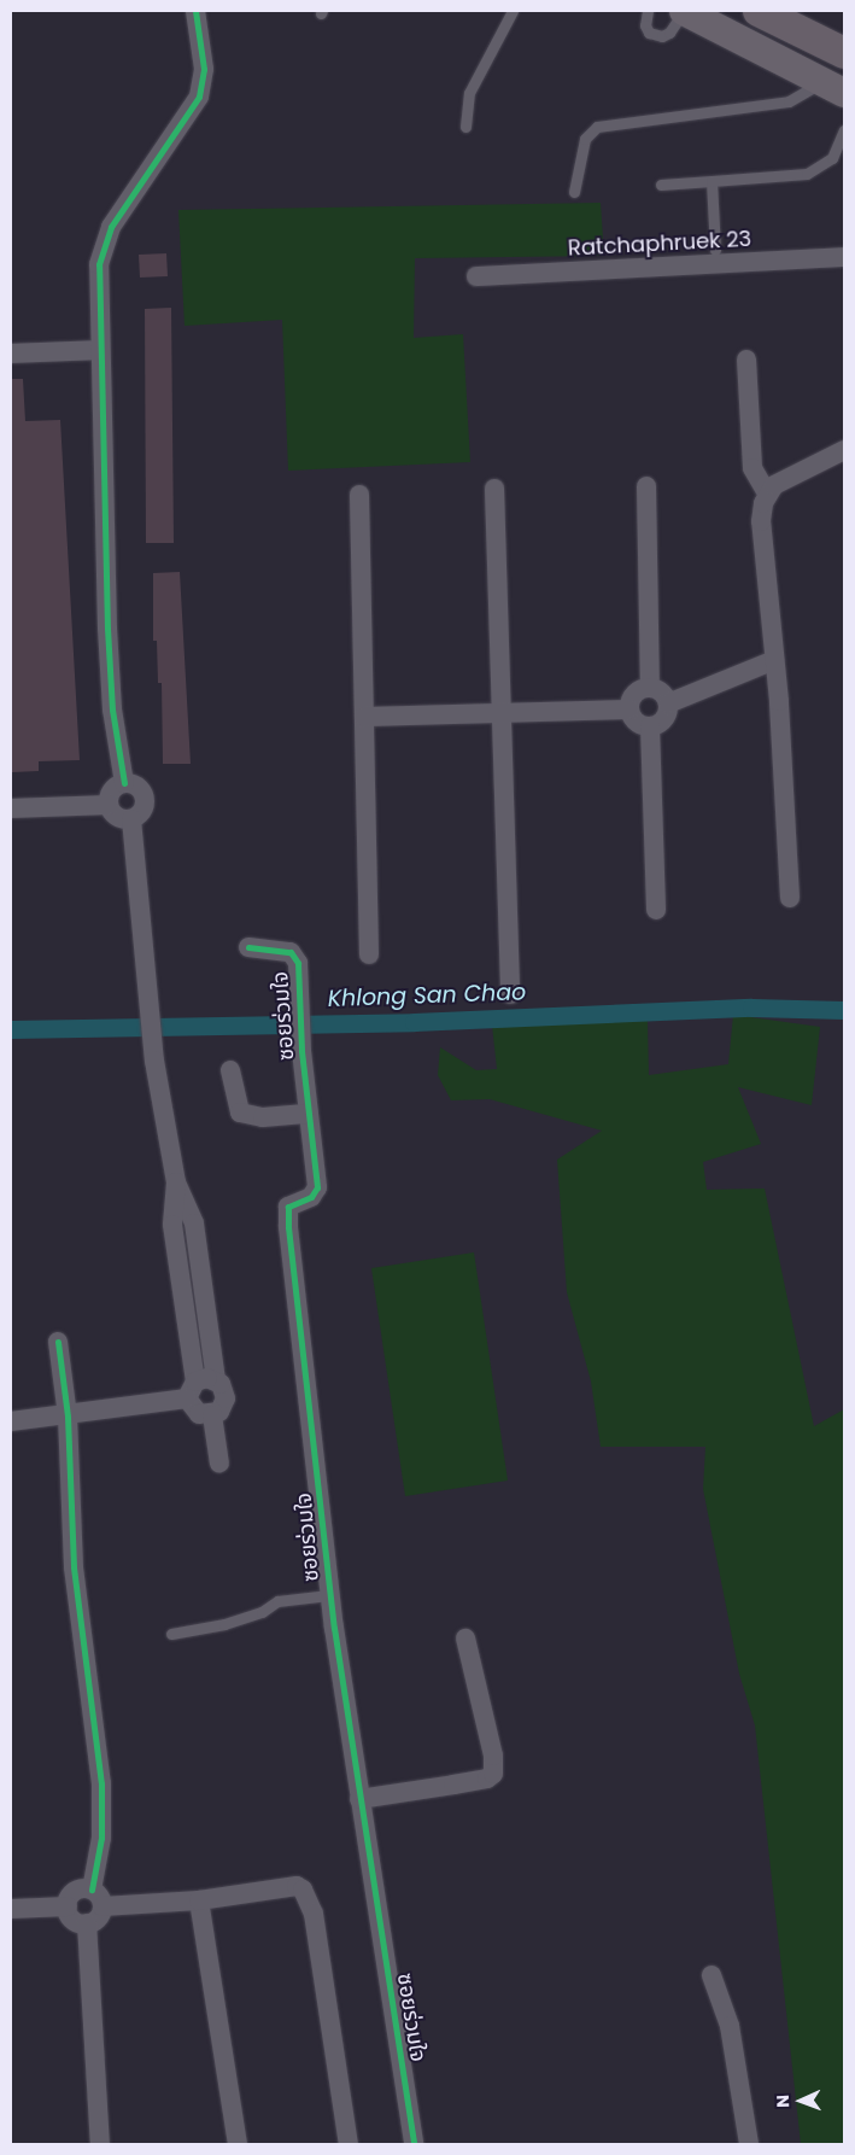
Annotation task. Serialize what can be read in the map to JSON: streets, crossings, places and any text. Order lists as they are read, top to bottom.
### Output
{
  "streets": {
    "street": ["Ratchaphruek 23", "ซอยร่วมใจ"]
  },
  "water": ["Khlong San Chao"],
  "north": "left"
}
